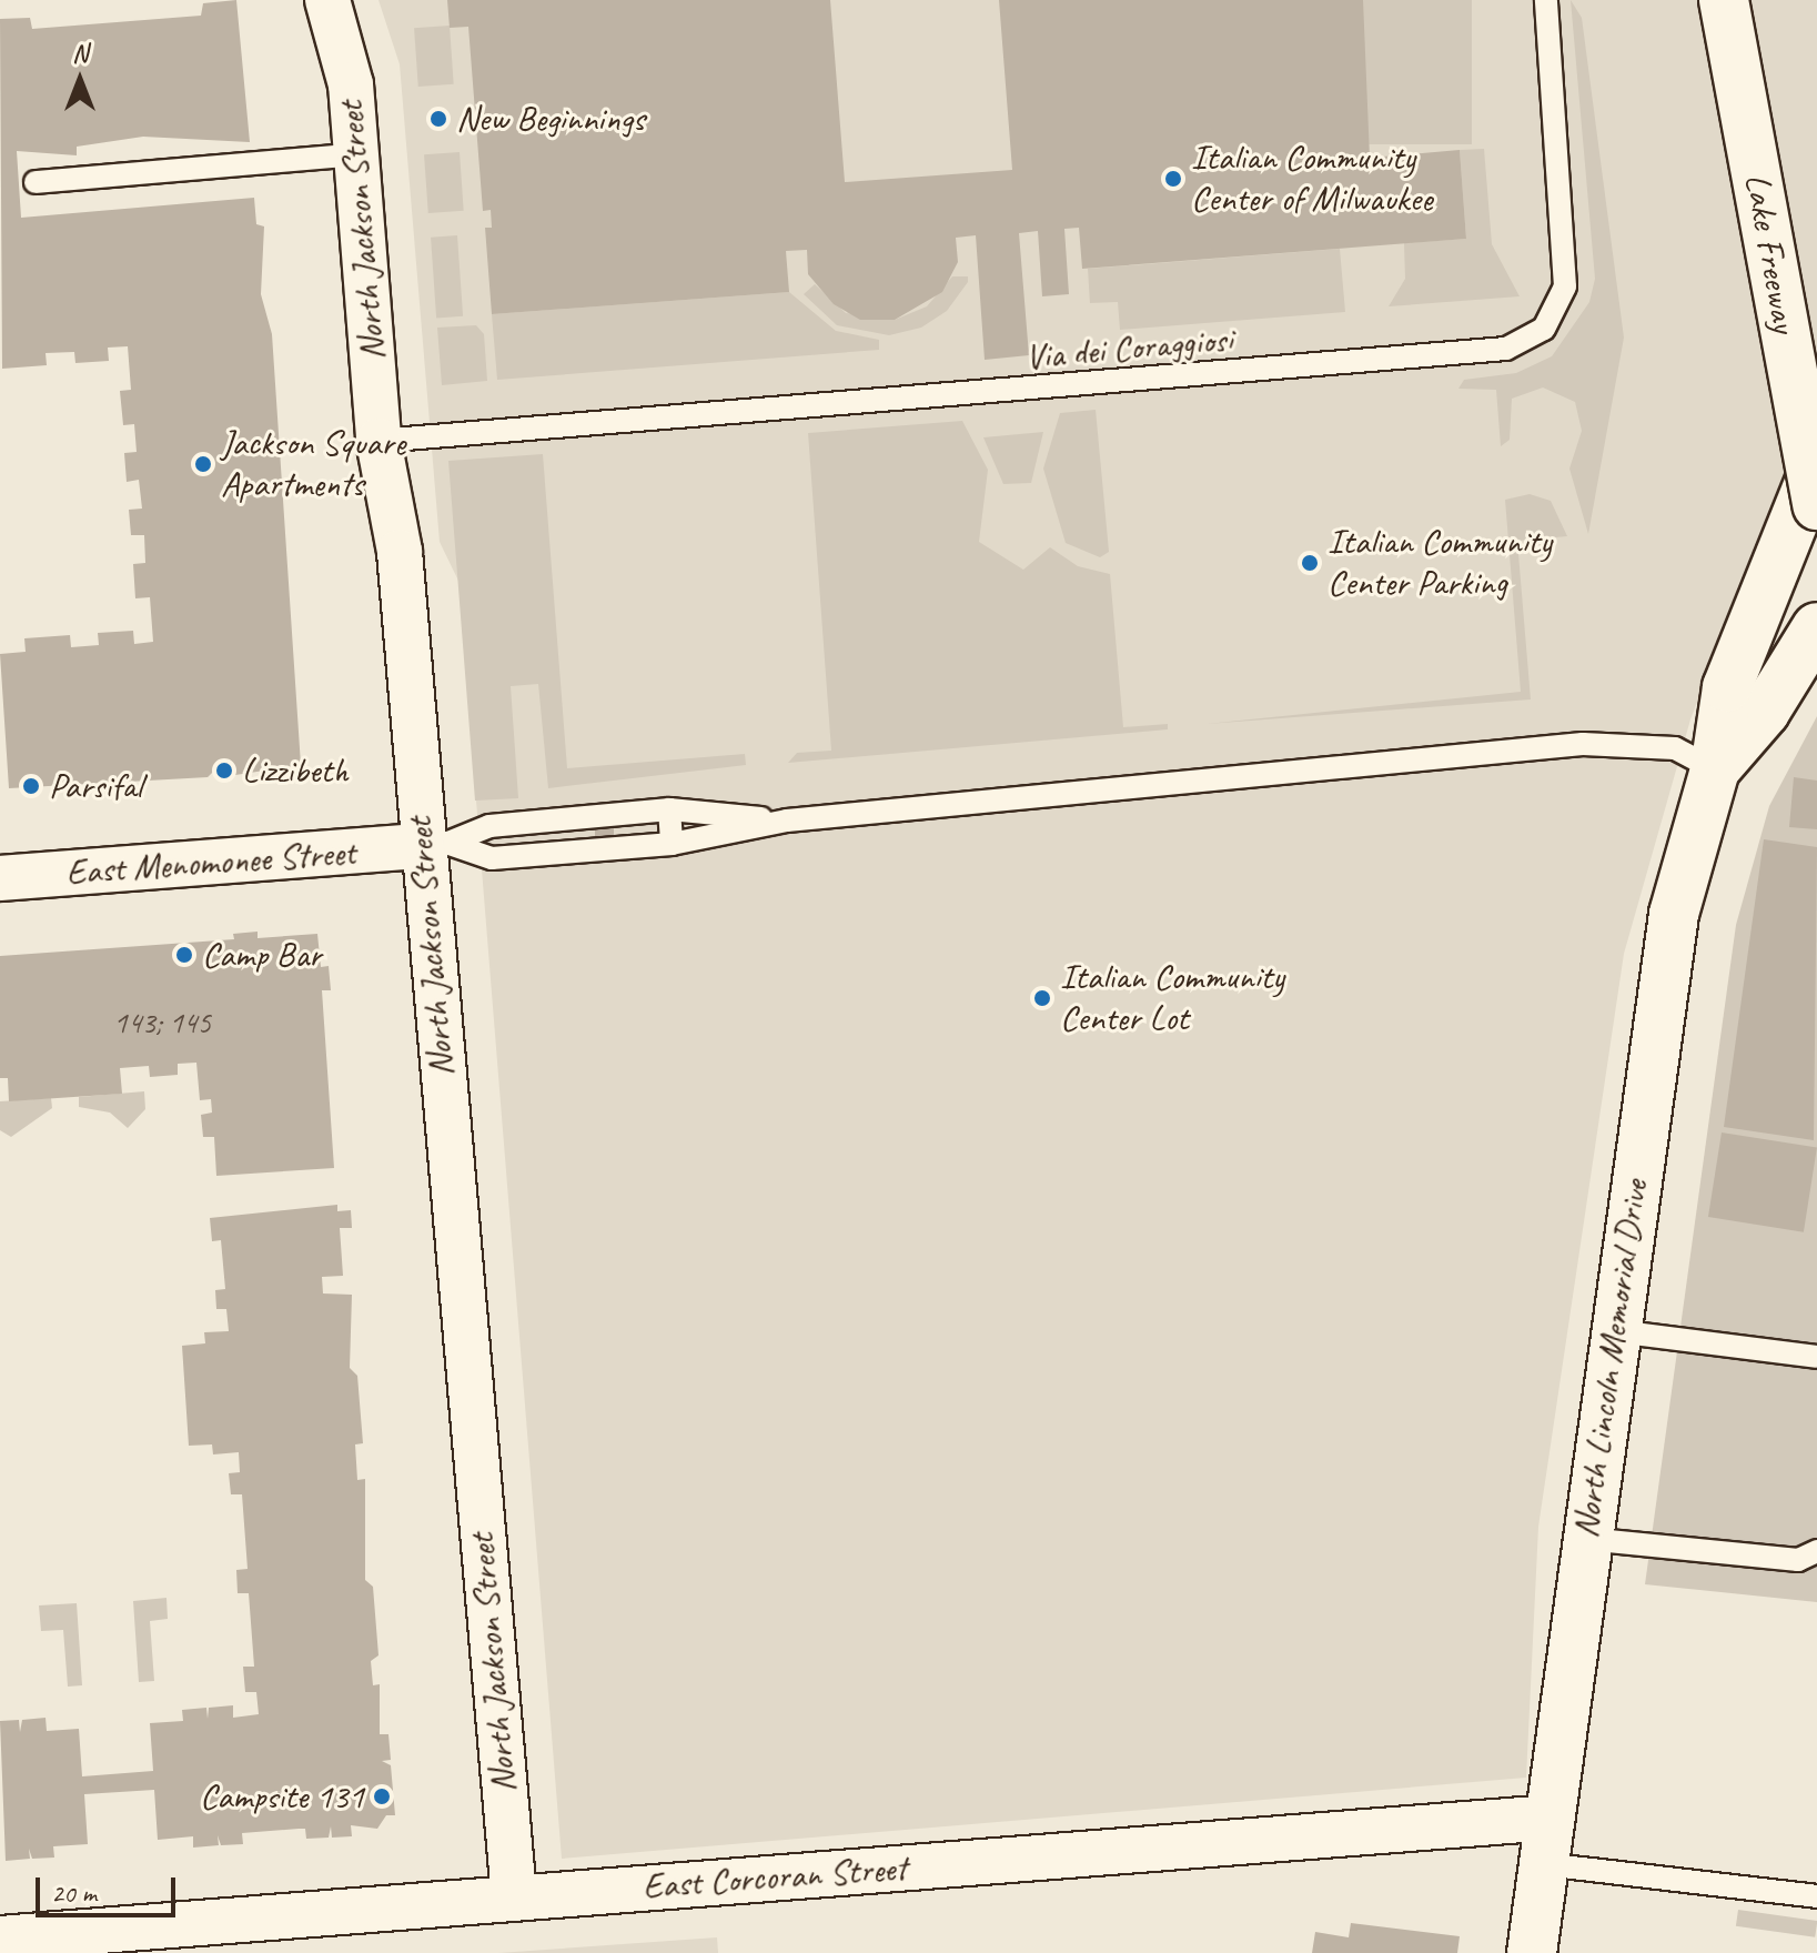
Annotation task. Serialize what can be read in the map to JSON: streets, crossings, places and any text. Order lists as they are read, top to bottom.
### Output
{
  "streets": {
    "main road": ["Lake Freeway", "North Lincoln Memorial Drive"],
    "street": ["North Jackson Street", "East Menomonee Street", "East Corcoran Street"],
    "lane": ["Via dei Coraggiosi"]
  },
  "crossings": [
    ["North Jackson Street", "Via dei Coraggiosi"],
    ["North Jackson Street", "East Menomonee Street"],
    ["North Jackson Street", "East Corcoran Street"],
    ["North Lincoln Memorial Drive", "East Corcoran Street"]
  ],
  "places": [
    "New Beginnings",
    "Italian Community Center of Milwaukee",
    "Jackson Square Apartments",
    "Italian Community Center Parking",
    "Lizzibeth",
    "Parsifal",
    "Camp Bar",
    "Italian Community Center Lot",
    "Campsite 131"
  ],
  "house_numbers": ["143; 145"],
  "scale_bar": "20 m",
  "north": "top"
}
